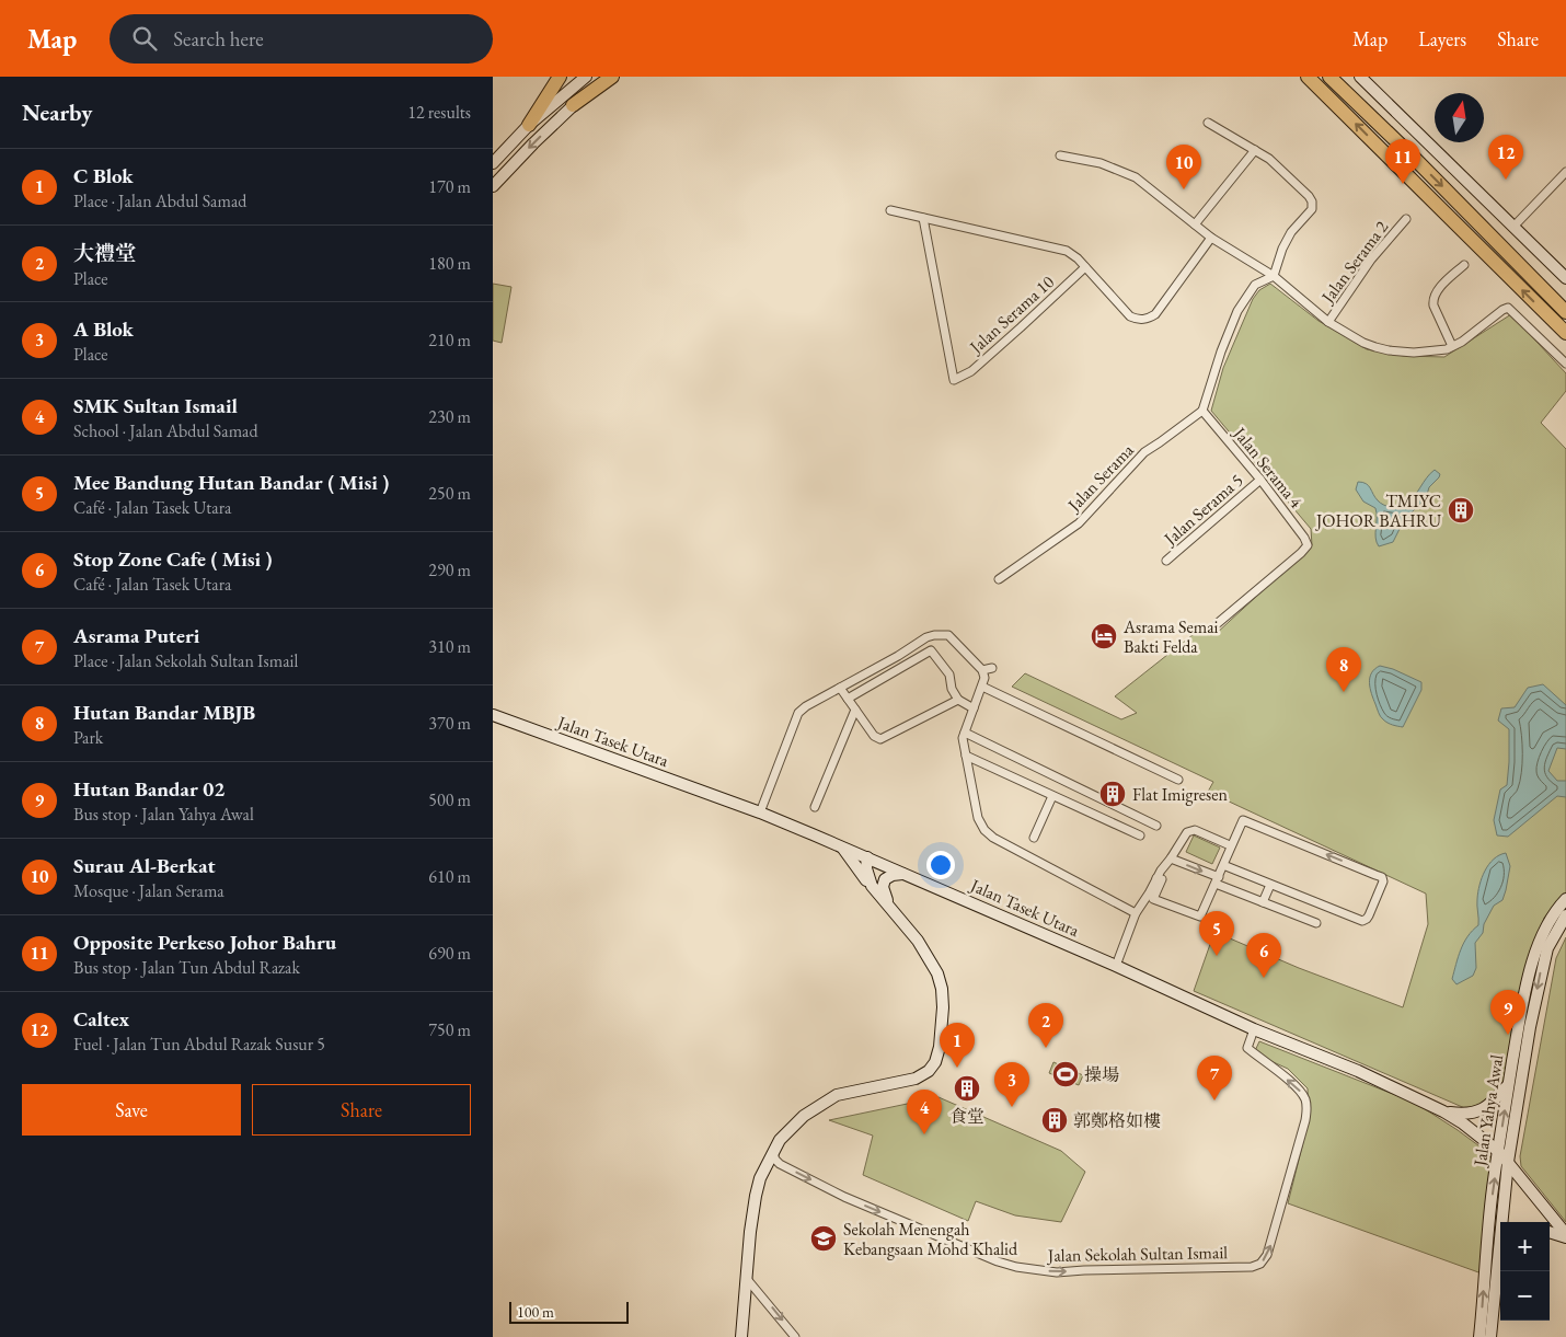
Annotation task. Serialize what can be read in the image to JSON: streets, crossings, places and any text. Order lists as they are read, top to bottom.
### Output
{
  "streets": {
    "street": [
      "Jalan Serama 2",
      "Jalan Serama 10",
      "Jalan Serama 4",
      "Jalan Serama",
      "Jalan Serama 5",
      "Jalan Tasek Utara",
      "Jalan Yahya Awal",
      "Jalan Sekolah Sultan Ismail"
    ]
  },
  "crossings": [
    ["Jalan Serama 4", "Jalan Serama"],
    ["Jalan Serama 4", "Jalan Serama 5"],
    ["Jalan Tasek Utara", "Jalan Yahya Awal"],
    ["Jalan Tasek Utara", "Jalan Sekolah Sultan Ismail"]
  ],
  "places": {
    "building": [
      "TMIYC JOHOR BAHRU",
      "Flat Imigresen",
      "食堂",
      "郭鄭格如樓"
    ],
    "hotel": ["Asrama Semai Bakti Felda"],
    "sports": ["操場"],
    "school or university": ["Sekolah Menengah Kebangsaan Mohd Khalid"]
  },
  "scale_bar": "100 m",
  "north": "top",
  "page": {
    "header": "Map",
    "search": "Search here",
    "nav": ["Map", "Layers", "Share"],
    "heading": ["Nearby", "12 results"],
    "pins": [
      "12",
      "11",
      "10",
      "8",
      "5",
      "6",
      "9",
      "2",
      "1",
      "7",
      "3",
      "4"
    ],
    "list": [
      {
        "mark": "1",
        "name": "C Blok",
        "note": "Place · Jalan Abdul Samad",
        "value": "170 m"
      },
      {
        "mark": "2",
        "name": "大禮堂",
        "note": "Place",
        "value": "180 m"
      },
      {
        "mark": "3",
        "name": "A Blok",
        "note": "Place",
        "value": "210 m"
      },
      {
        "mark": "4",
        "name": "SMK Sultan Ismail",
        "note": "School · Jalan Abdul Samad",
        "value": "230 m"
      },
      {
        "mark": "5",
        "name": "Mee Bandung Hutan Bandar ( Misi )",
        "note": "Café · Jalan Tasek Utara",
        "value": "250 m"
      },
      {
        "mark": "6",
        "name": "Stop Zone Cafe ( Misi )",
        "note": "Café · Jalan Tasek Utara",
        "value": "290 m"
      },
      {
        "mark": "7",
        "name": "Asrama Puteri",
        "note": "Place · Jalan Sekolah Sultan Ismail",
        "value": "310 m"
      },
      {
        "mark": "8",
        "name": "Hutan Bandar MBJB",
        "note": "Park",
        "value": "370 m"
      },
      {
        "mark": "9",
        "name": "Hutan Bandar 02",
        "note": "Bus stop · Jalan Yahya Awal",
        "value": "500 m"
      },
      {
        "mark": "10",
        "name": "Surau Al-Berkat",
        "note": "Mosque · Jalan Serama",
        "value": "610 m"
      },
      {
        "mark": "11",
        "name": "Opposite Perkeso Johor Bahru",
        "note": "Bus stop · Jalan Tun Abdul Razak",
        "value": "690 m"
      },
      {
        "mark": "12",
        "name": "Caltex",
        "note": "Fuel · Jalan Tun Abdul Razak Susur 5",
        "value": "750 m"
      }
    ],
    "buttons": ["Save", "Share"],
    "map_buttons": ["+", "−"],
    "scale": "100 m"
  }
}
